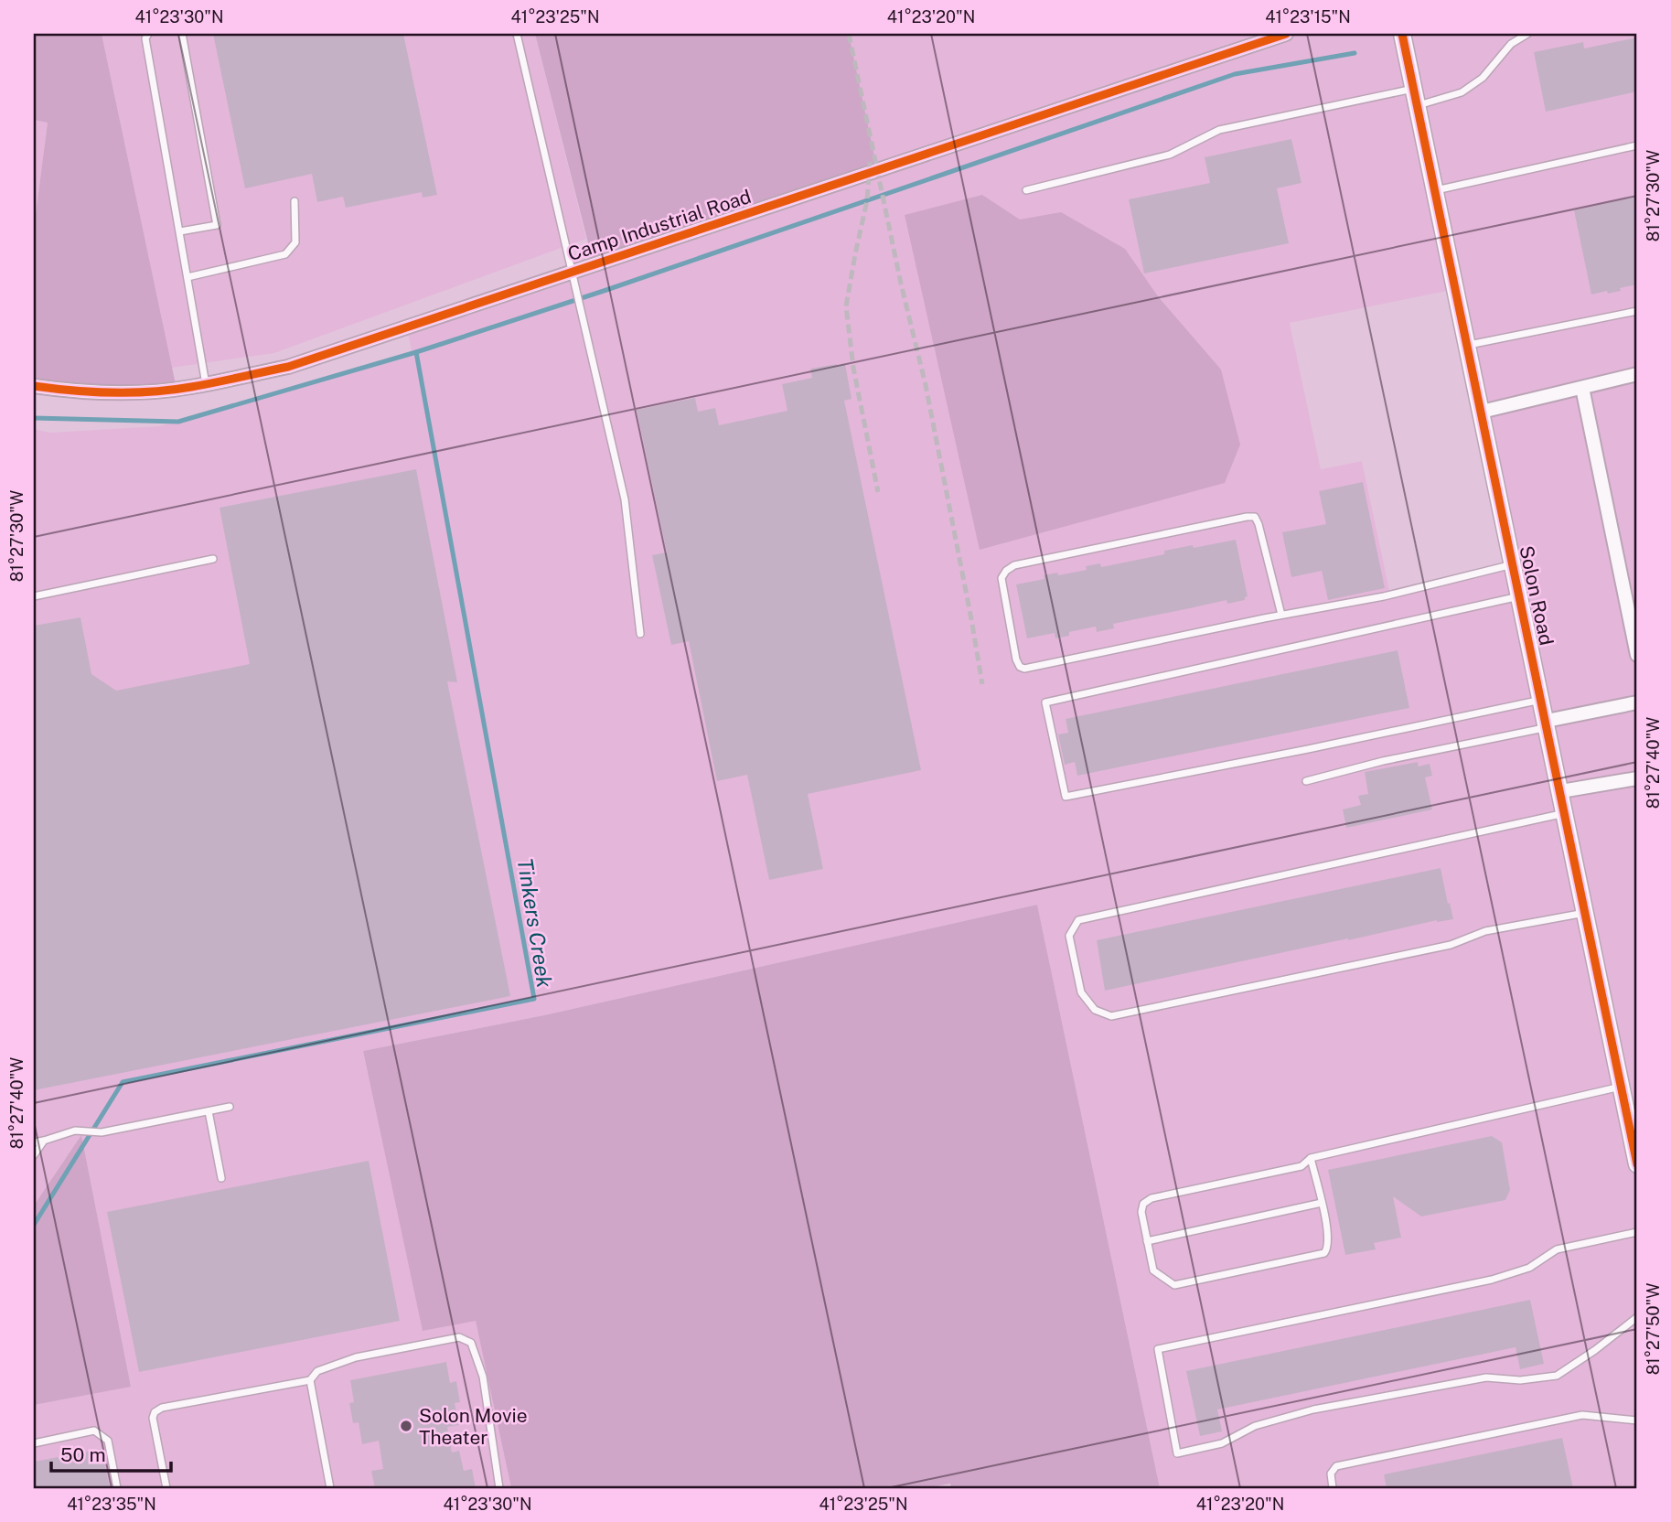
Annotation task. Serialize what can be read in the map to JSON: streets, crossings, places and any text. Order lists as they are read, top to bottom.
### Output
{
  "streets": {
    "street": ["Camp Industrial Road", "Solon Road"]
  },
  "water": ["Tinkers Creek"],
  "places": ["Solon Movie Theater"],
  "scale_bar": "50 m",
  "coordinates": [
    "41°23'30\"N",
    "41°23'25\"N",
    "41°23'20\"N",
    "41°23'15\"N",
    "81°27'30\"W",
    "81°27'40\"W",
    "81°27'50\"W",
    "41°23'35\"N"
  ]
}
